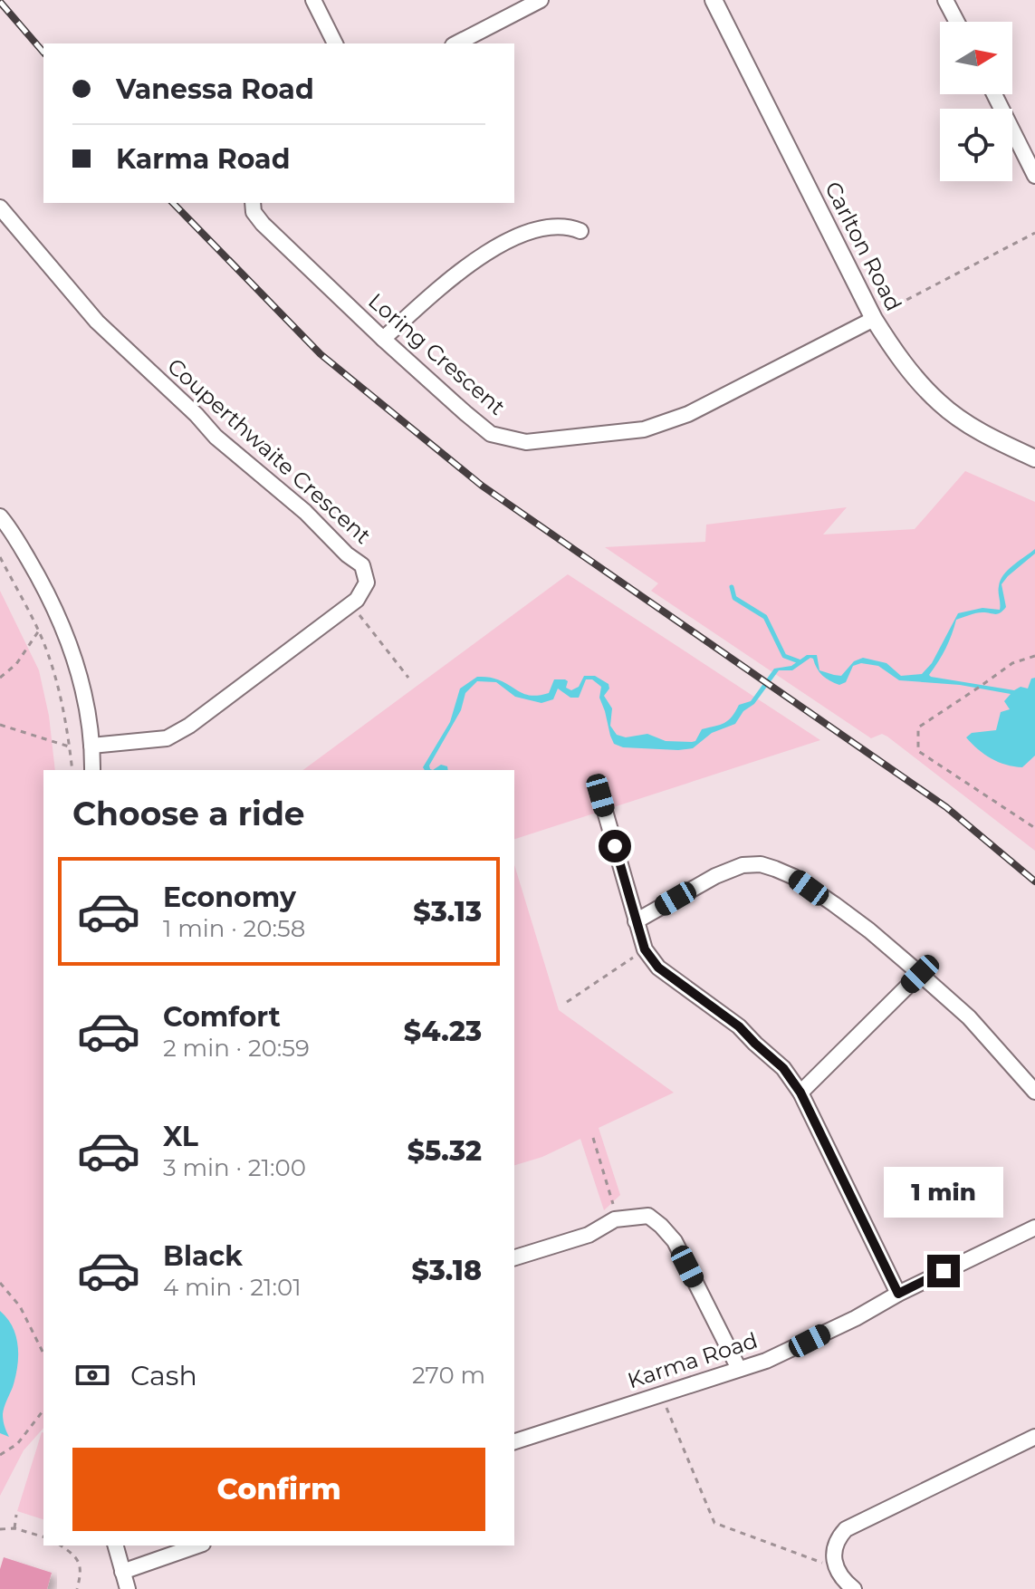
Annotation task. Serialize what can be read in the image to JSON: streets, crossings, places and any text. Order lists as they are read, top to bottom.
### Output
{
  "streets": {
    "street": [
      "Carlton Road",
      "Loring Crescent",
      "Couperthwaite Crescent",
      "Karma Road"
    ]
  },
  "crossings": [
    ["Carlton Road", "Loring Crescent"]
  ],
  "north": "right",
  "page": {
    "banner": ["Vanessa Road", "Karma Road"],
    "heading": "Choose a ride",
    "list": [
      {
        "name": "Economy",
        "note": "1 min · 20:58",
        "value": "$3.13"
      },
      {
        "name": "Comfort",
        "note": "2 min · 20:59",
        "value": "$4.23"
      },
      {
        "name": "XL",
        "note": "3 min · 21:00",
        "value": "$5.32"
      },
      {
        "name": "Black",
        "note": "4 min · 21:01",
        "value": "$3.18"
      }
    ],
    "bubble": "1 min",
    "pay": ["Cash", "270 m"],
    "buttons": "Confirm"
  }
}
